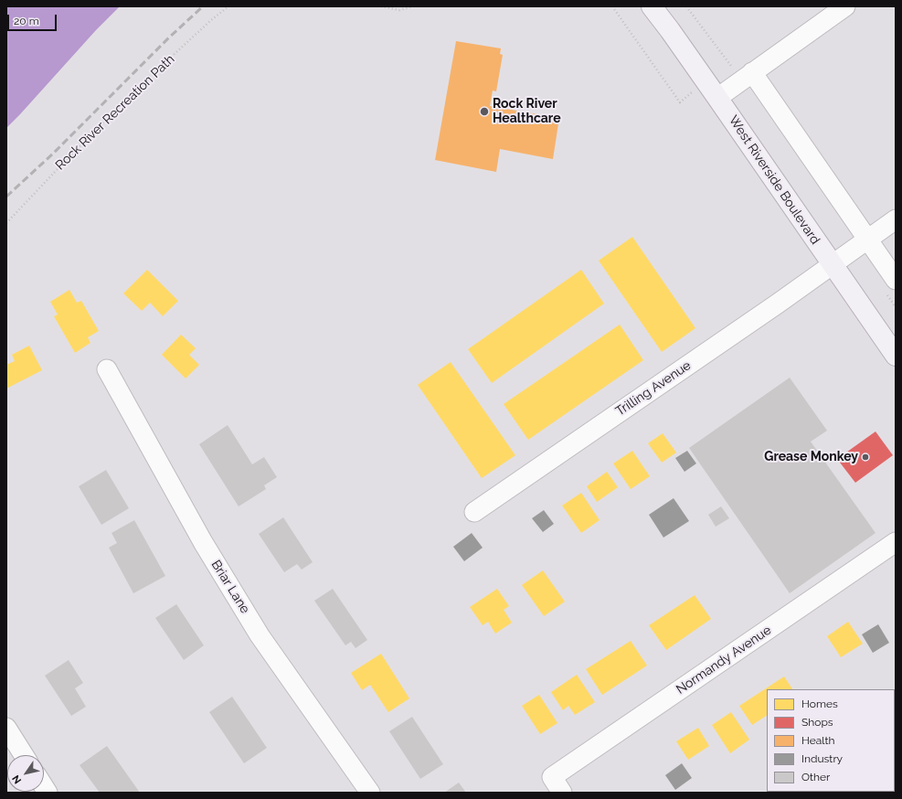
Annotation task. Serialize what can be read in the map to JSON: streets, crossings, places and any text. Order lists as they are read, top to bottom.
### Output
{
  "streets": {
    "main road": ["West Riverside Boulevard"],
    "street": ["Trilling Avenue", "Briar Lane", "Normandy Avenue"],
    "path": ["Rock River Recreation Path"]
  },
  "crossings": [
    ["West Riverside Boulevard", "Trilling Avenue"]
  ],
  "places": ["Rock River Healthcare", "Grease Monkey"],
  "legend": [
    "Homes",
    "Shops",
    "Health",
    "Industry",
    "Other"
  ],
  "scale_bar": "20 m",
  "north": "bottom left"
}
